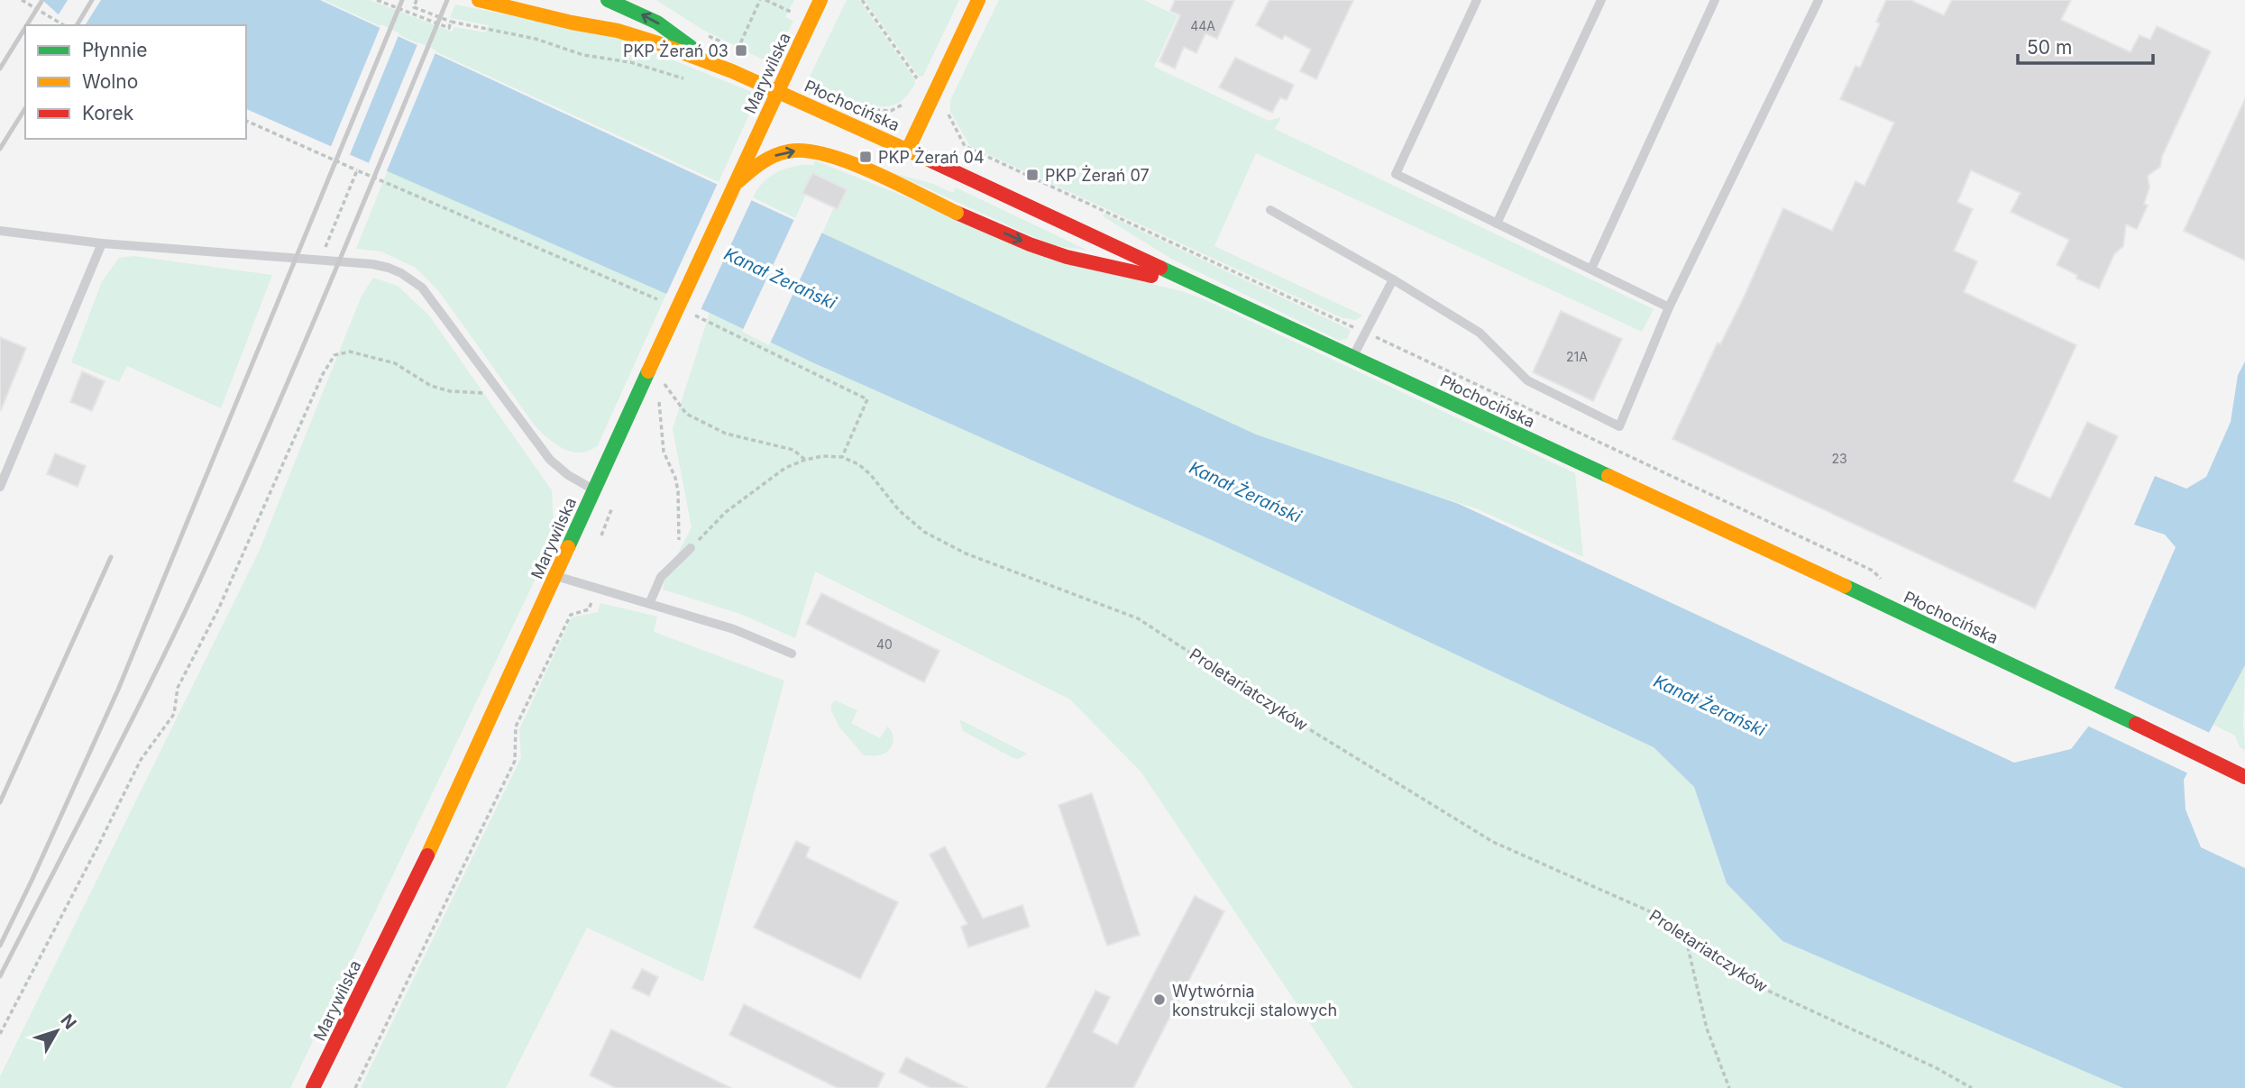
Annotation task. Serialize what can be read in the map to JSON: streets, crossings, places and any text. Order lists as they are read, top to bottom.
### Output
{
  "streets": {
    "main road": ["Marywilska", "Płochocińska"],
    "path": ["Proletariatczyków"]
  },
  "water": ["Kanał Żerański"],
  "places": {
    "transit": ["PKP Żerań 03", "PKP Żerań 04", "PKP Żerań 07"],
    "other": ["Wytwórnia konstrukcji stalowych"]
  },
  "house_numbers": [
    "44A",
    "21A",
    "23",
    "40"
  ],
  "legend": ["Płynnie", "Wolno", "Korek"],
  "scale_bar": "50 m",
  "north": "top right"
}
